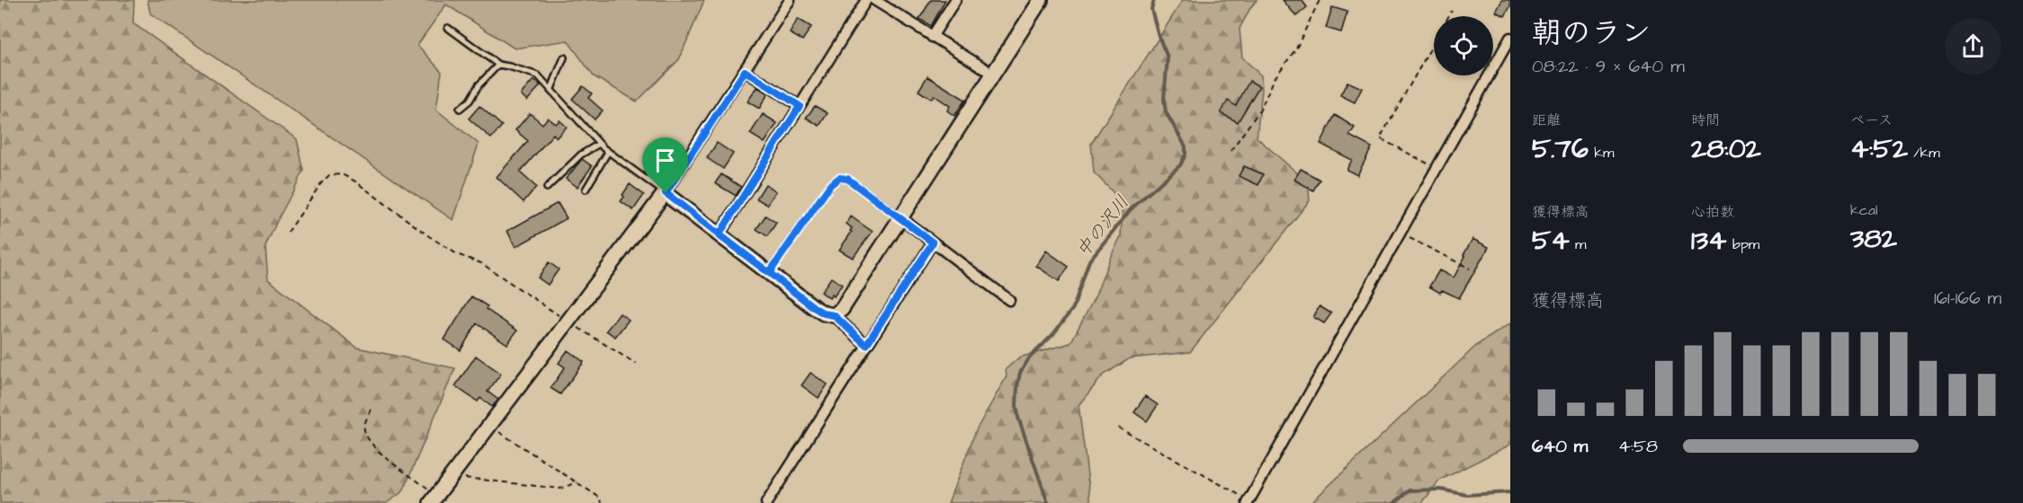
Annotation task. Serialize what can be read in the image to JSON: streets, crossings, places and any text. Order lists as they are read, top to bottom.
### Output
{
  "water": ["中の沢川"],
  "page": {
    "heading": ["朝のラン", "08:22 · 9 × 640 m"],
    "stats": [
      ["距離", "5.76 km"],
      ["時間", "28:02"],
      ["ペース", "4:52 /km"],
      ["獲得標高", "54 m"],
      ["心拍数", "134 bpm"],
      ["kcal", "382"]
    ],
    "chart": ["獲得標高", "161–166 m"],
    "list": [
      {
        "name": "640 m",
        "note": "4:58"
      }
    ]
  }
}
